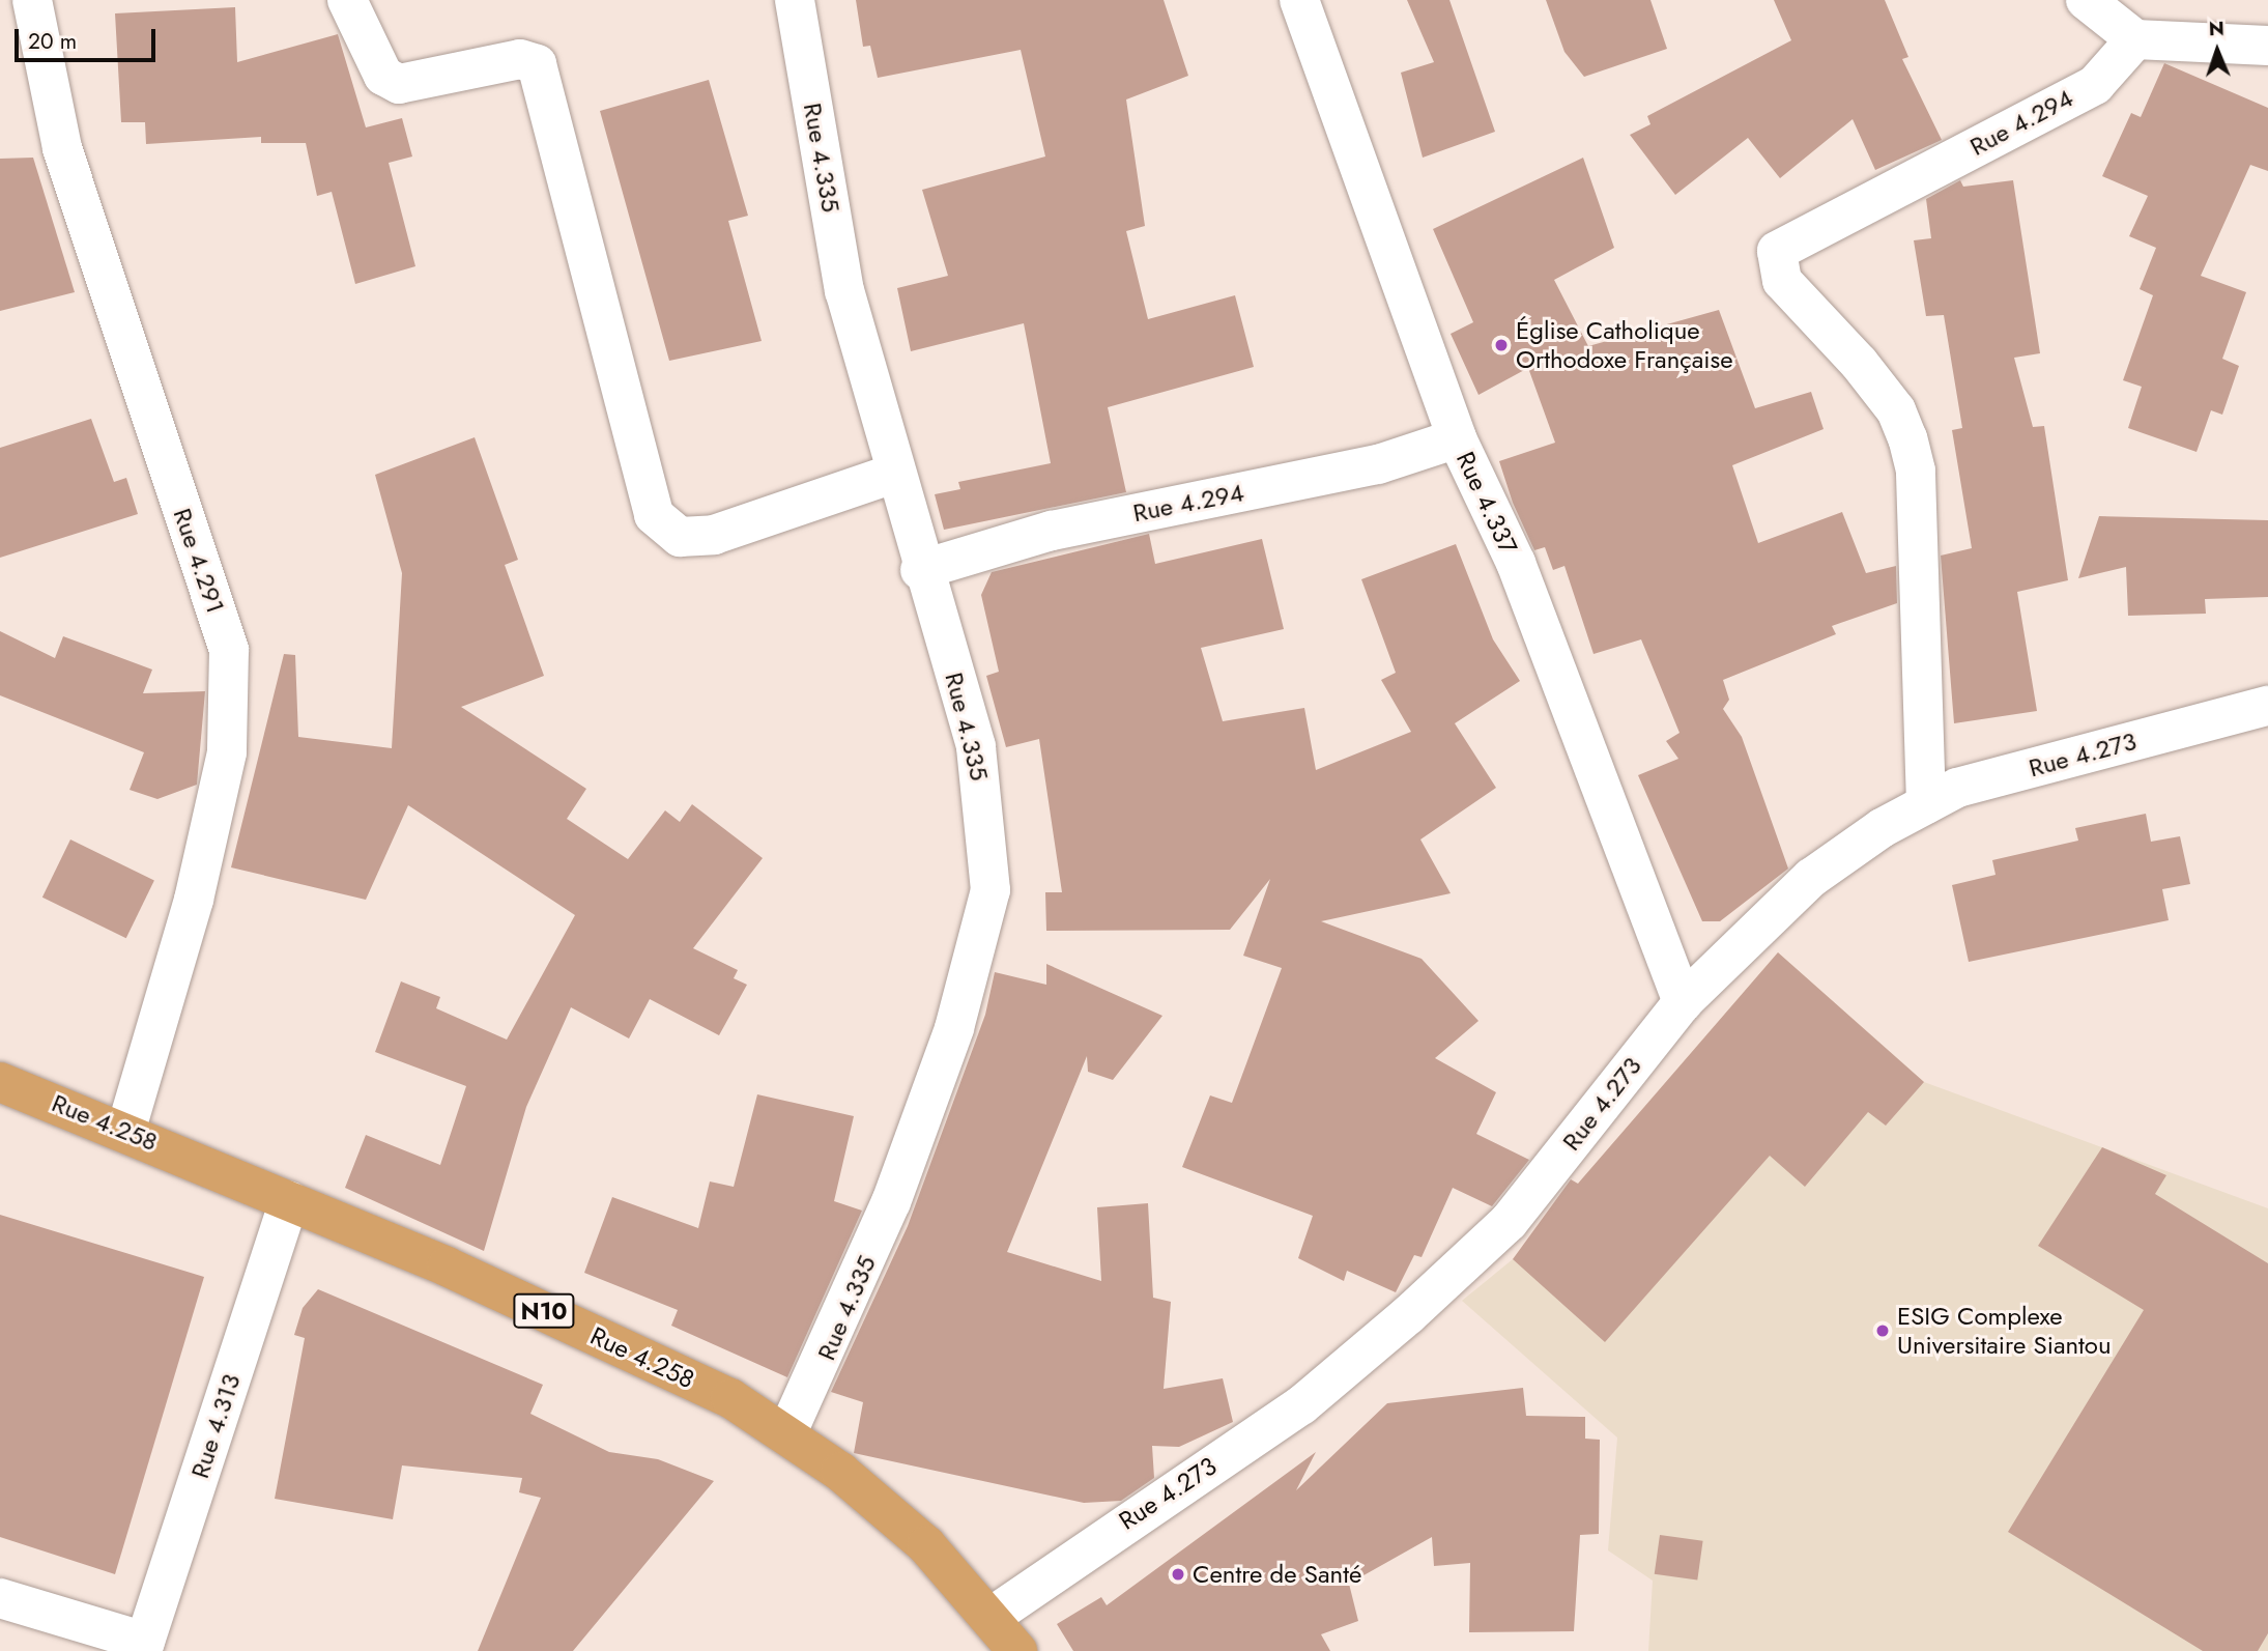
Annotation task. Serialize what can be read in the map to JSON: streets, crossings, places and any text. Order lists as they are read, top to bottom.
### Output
{
  "streets": {
    "highway": ["Rue 4.258", "N10"],
    "street": [
      "Rue 4.294",
      "Rue 4.335",
      "Rue 4.337",
      "Rue 4.291",
      "Rue 4.273",
      "Rue 4.313"
    ]
  },
  "crossings": [
    ["Rue 4.294", "Rue 4.335"],
    ["Rue 4.294", "Rue 4.337"],
    ["Rue 4.294", "Rue 4.273"],
    ["Rue 4.335", "Rue 4.258"],
    ["Rue 4.337", "Rue 4.273"],
    ["Rue 4.291", "Rue 4.258"],
    ["Rue 4.273", "Rue 4.258"],
    ["Rue 4.258", "Rue 4.313"]
  ],
  "places": ["Église Catholique Orthodoxe Française", "ESIG Complexe Universitaire Siantou", "Centre de Santé"],
  "scale_bar": "20 m",
  "north": "top"
}
